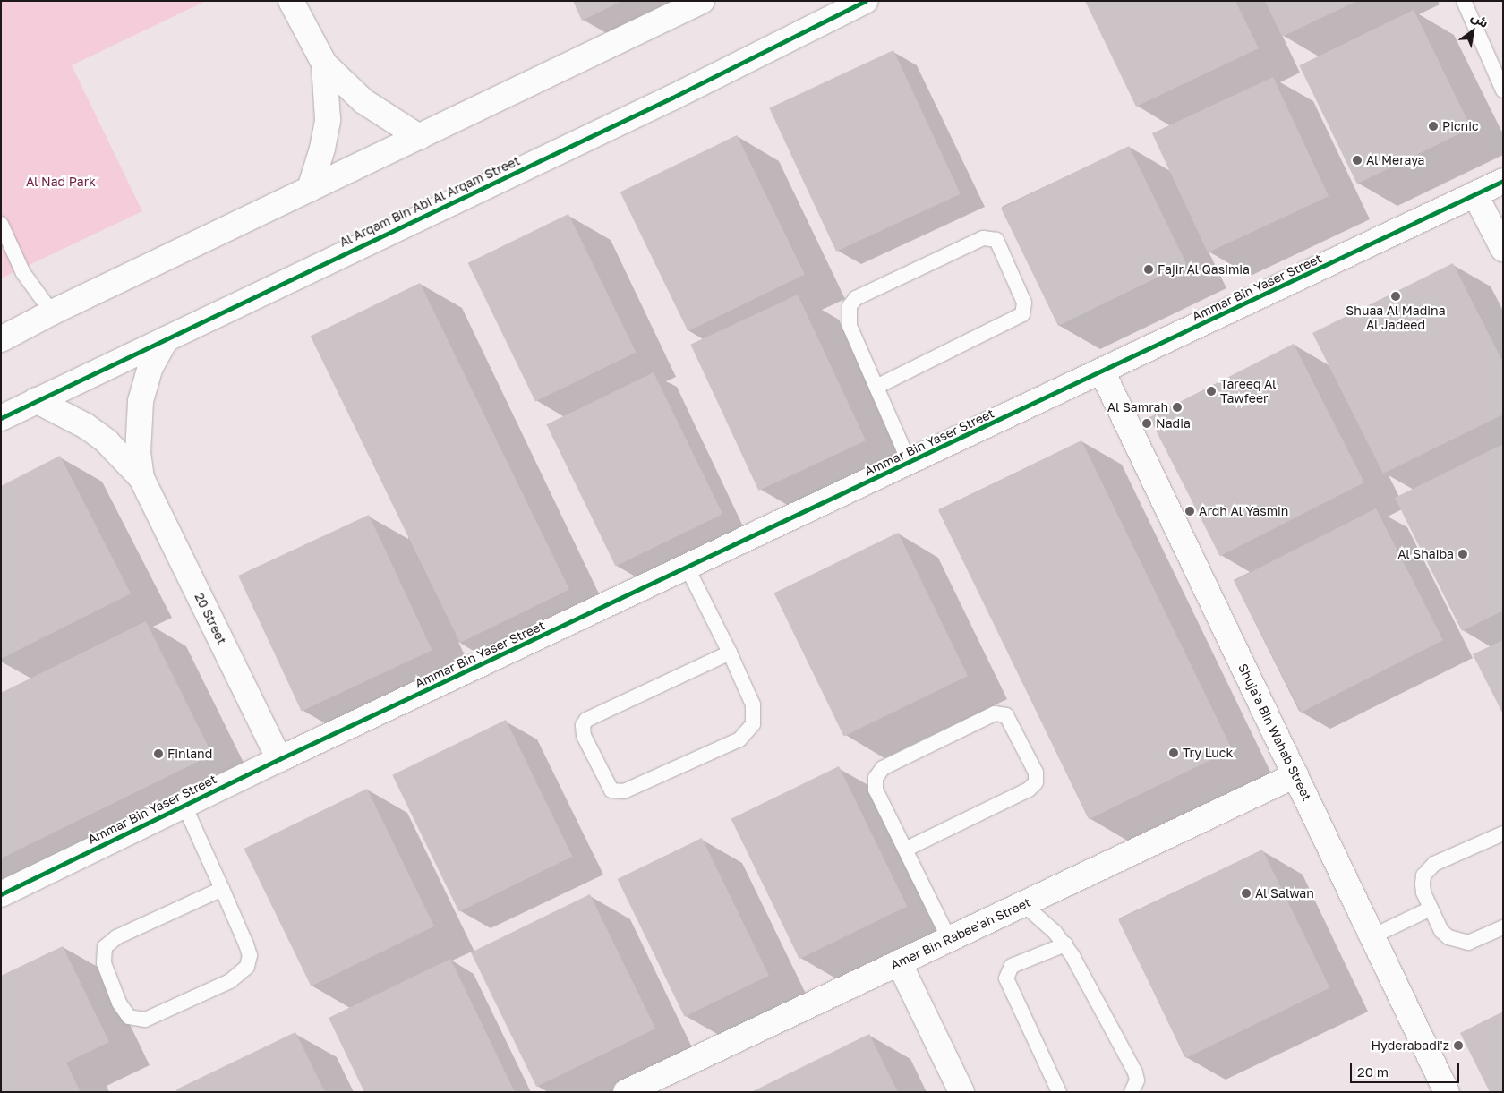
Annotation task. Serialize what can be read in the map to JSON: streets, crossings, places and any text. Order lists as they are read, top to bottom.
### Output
{
  "streets": {
    "street": [
      "Al Arqam Bin Abi Al Arqam Street",
      "Ammar Bin Yaser Street",
      "20 Street",
      "Shuja'a Bin Wahab Street",
      "Amer Bin Rabee'ah Street"
    ]
  },
  "crossings": [
    ["Al Arqam Bin Abi Al Arqam Street", "20 Street"],
    ["Ammar Bin Yaser Street", "20 Street"],
    ["Ammar Bin Yaser Street", "Shuja'a Bin Wahab Street"],
    ["Shuja'a Bin Wahab Street", "Amer Bin Rabee'ah Street"]
  ],
  "parks": ["Al Nad Park"],
  "places": [
    "Picnic",
    "Al Meraya",
    "Fajir Al Qasimia",
    "Shuaa Al Madina Al Jadeed",
    "Tareeq Al Tawfeer",
    "Al Samrah",
    "Nadia",
    "Ardh Al Yasmin",
    "Al Shaiba",
    "Try Luck",
    "Finland",
    "Al Salwan",
    "Hyderabadi'z"
  ],
  "scale_bar": "20 m",
  "north": "top right"
}
